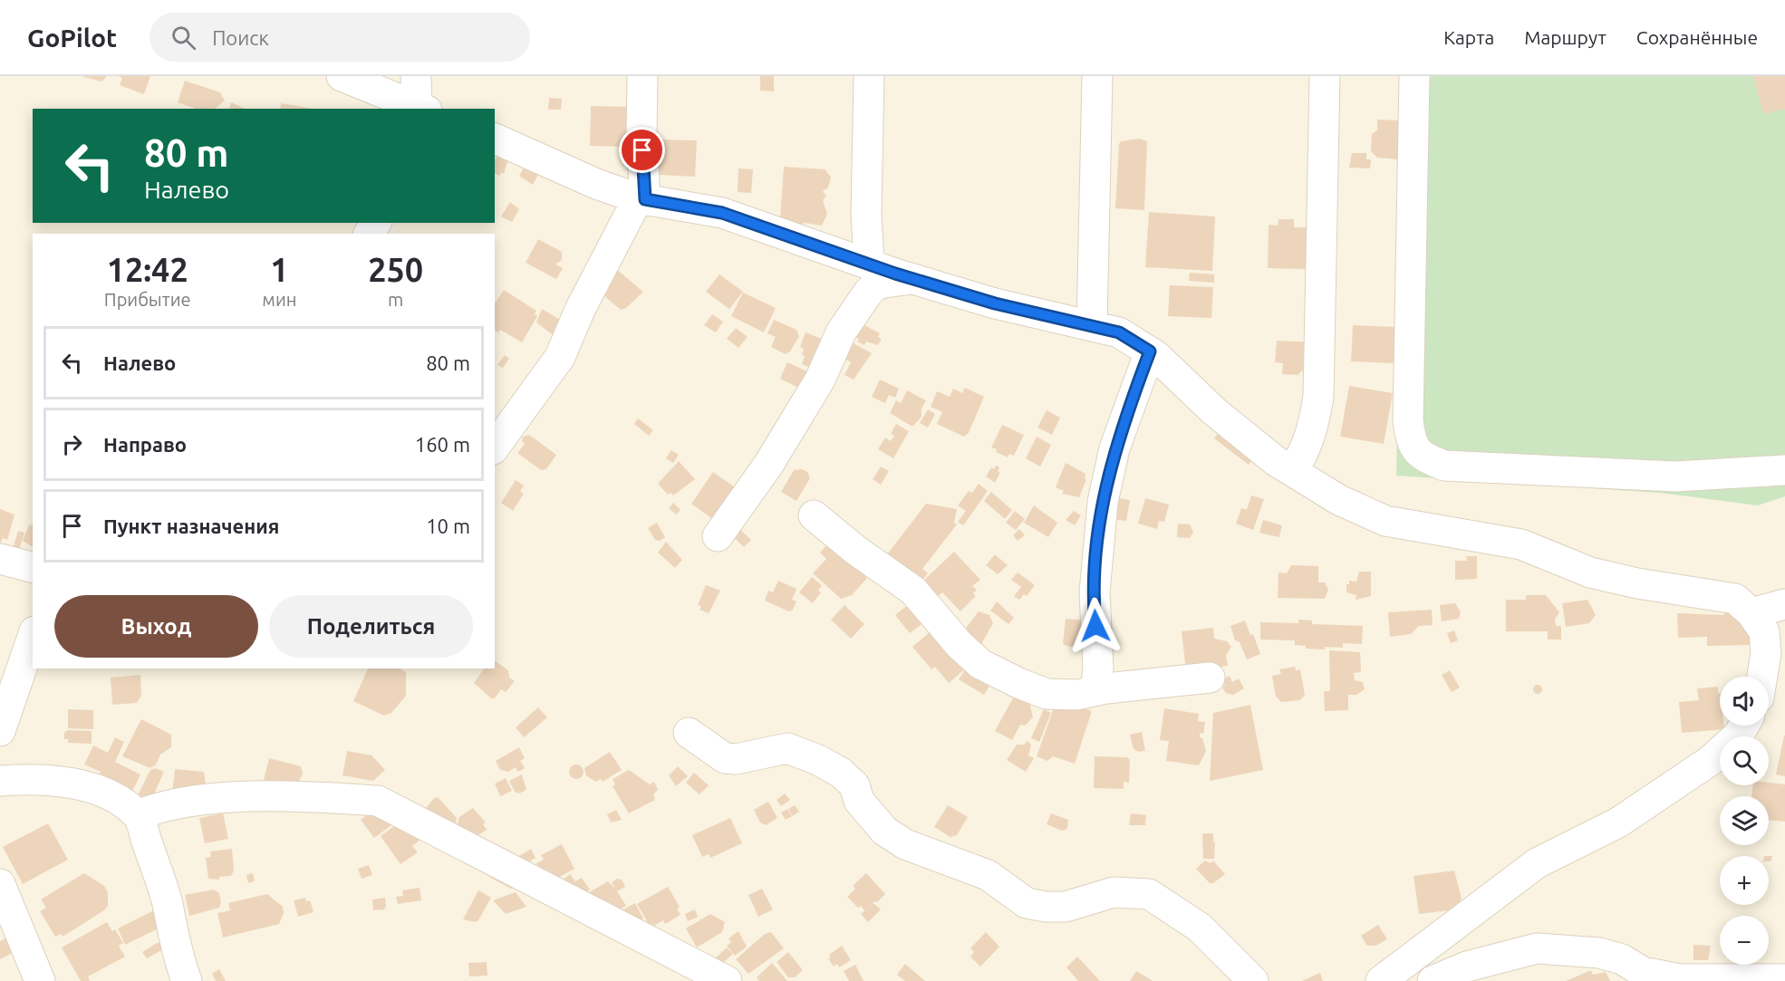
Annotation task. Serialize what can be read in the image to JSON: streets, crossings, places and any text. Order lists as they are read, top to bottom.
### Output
{
  "page": {
    "header": "GoPilot",
    "search": "Поиск",
    "nav": ["Карта", "Маршрут", "Сохранённые"],
    "turn": ["80 m", "Налево"],
    "eta": [
      "12:42",
      "Прибытие",
      "1",
      "мин",
      "250",
      "m"
    ],
    "list": [
      {
        "name": "Налево",
        "value": "80 m"
      },
      {
        "name": "Направо",
        "value": "160 m"
      },
      {
        "name": "Пункт назначения",
        "value": "10 m"
      }
    ],
    "buttons": ["Выход", "Поделиться"],
    "map_buttons": ["+", "−"]
  }
}
